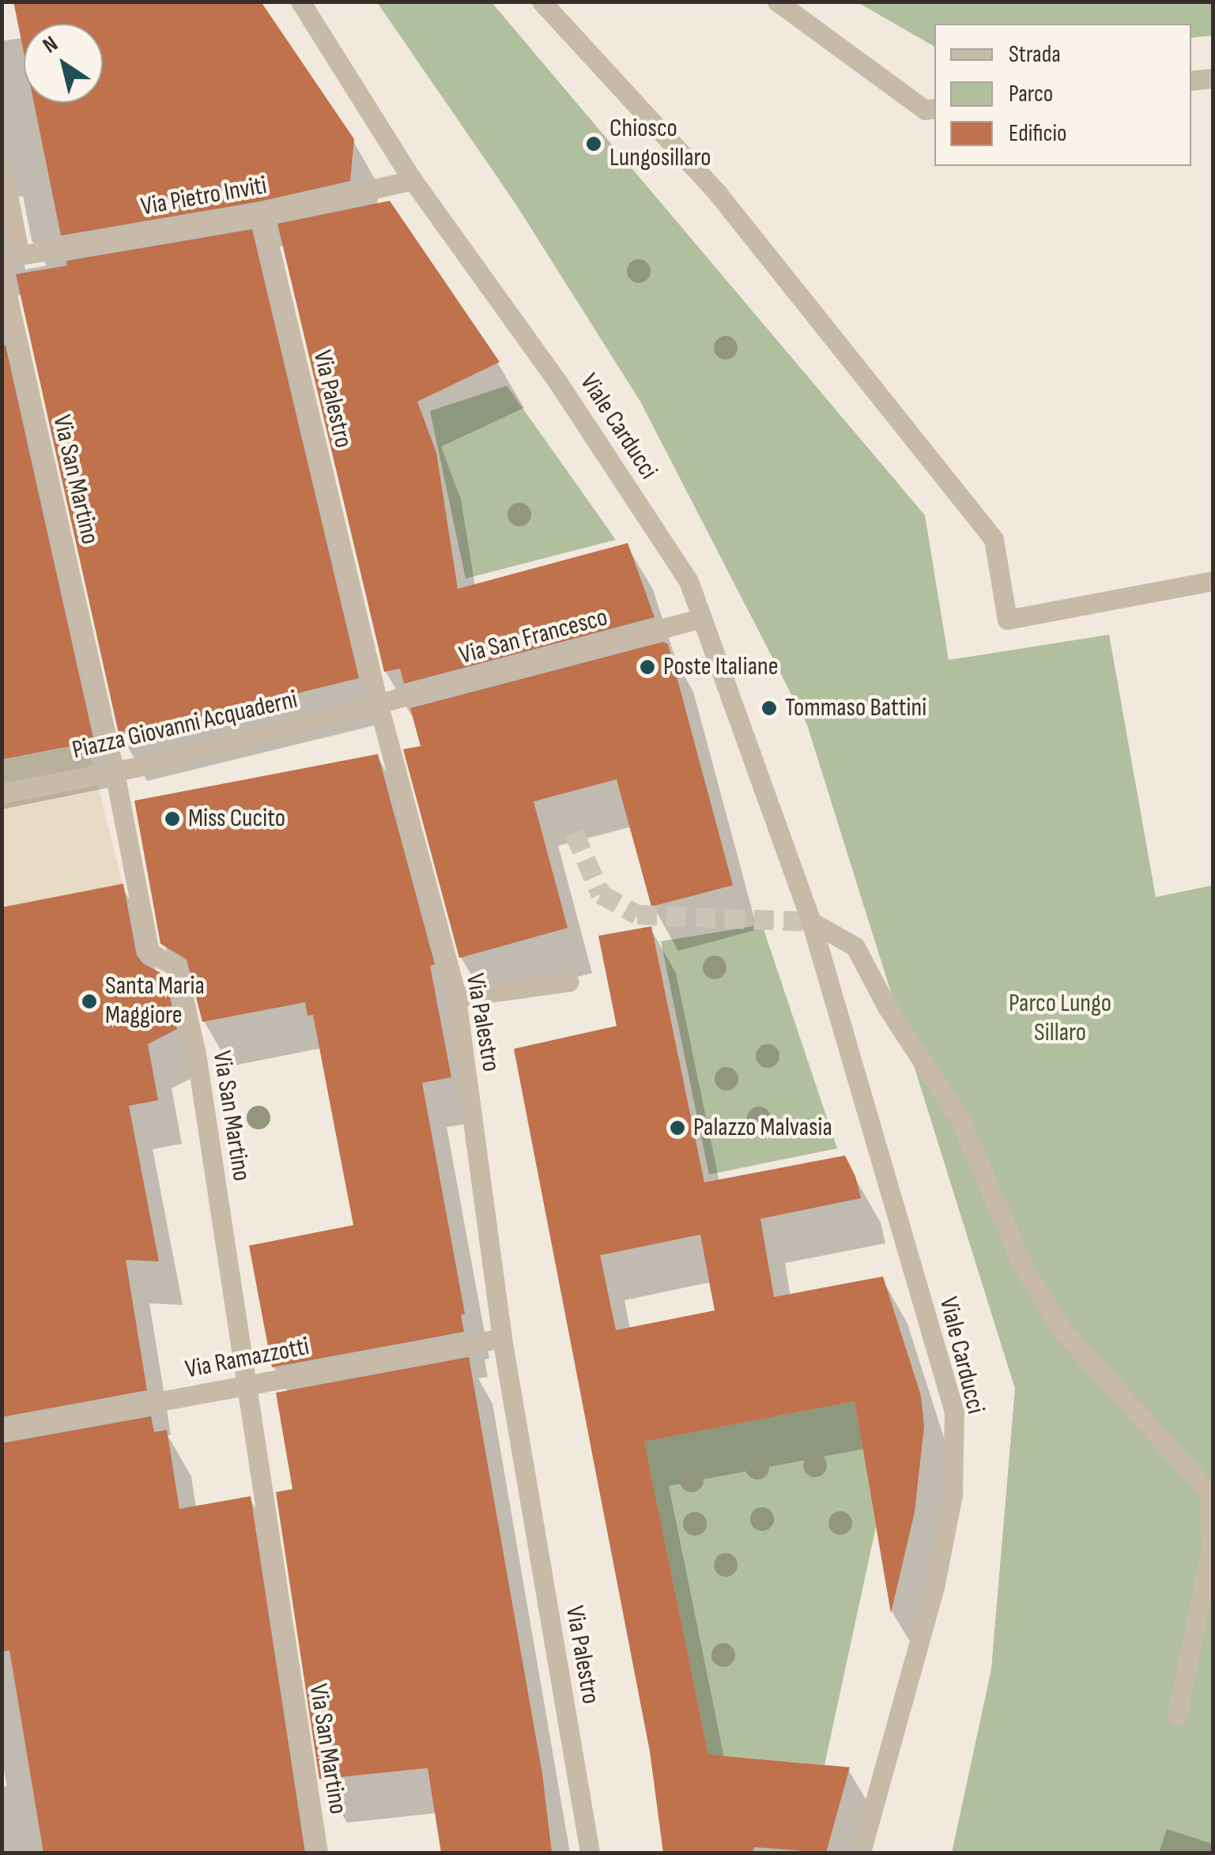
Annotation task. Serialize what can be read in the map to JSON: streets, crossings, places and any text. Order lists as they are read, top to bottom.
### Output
{
  "streets": {
    "street": [
      "Via Pietro Inviti",
      "Via Palestro",
      "Viale Carducci",
      "Via San Martino",
      "Via San Francesco",
      "Piazza Giovanni Acquaderni",
      "Via Ramazzotti"
    ]
  },
  "crossings": [
    ["Via Pietro Inviti", "Via Palestro"],
    ["Via Pietro Inviti", "Viale Carducci"],
    ["Via Palestro", "Via San Francesco"],
    ["Via Palestro", "Piazza Giovanni Acquaderni"],
    ["Via Palestro", "Via Ramazzotti"],
    ["Viale Carducci", "Via San Francesco"],
    ["Via San Martino", "Piazza Giovanni Acquaderni"],
    ["Via San Martino", "Via Ramazzotti"],
    ["Via San Francesco", "Piazza Giovanni Acquaderni"]
  ],
  "parks": ["Parco Lungo Sillaro"],
  "places": [
    "Chiosco Lungosillaro",
    "Poste Italiane",
    "Tommaso Battini",
    "Miss Cucito",
    "Santa Maria Maggiore",
    "Palazzo Malvasia"
  ],
  "legend": ["Strada", "Parco", "Edificio"],
  "north": "top left"
}
